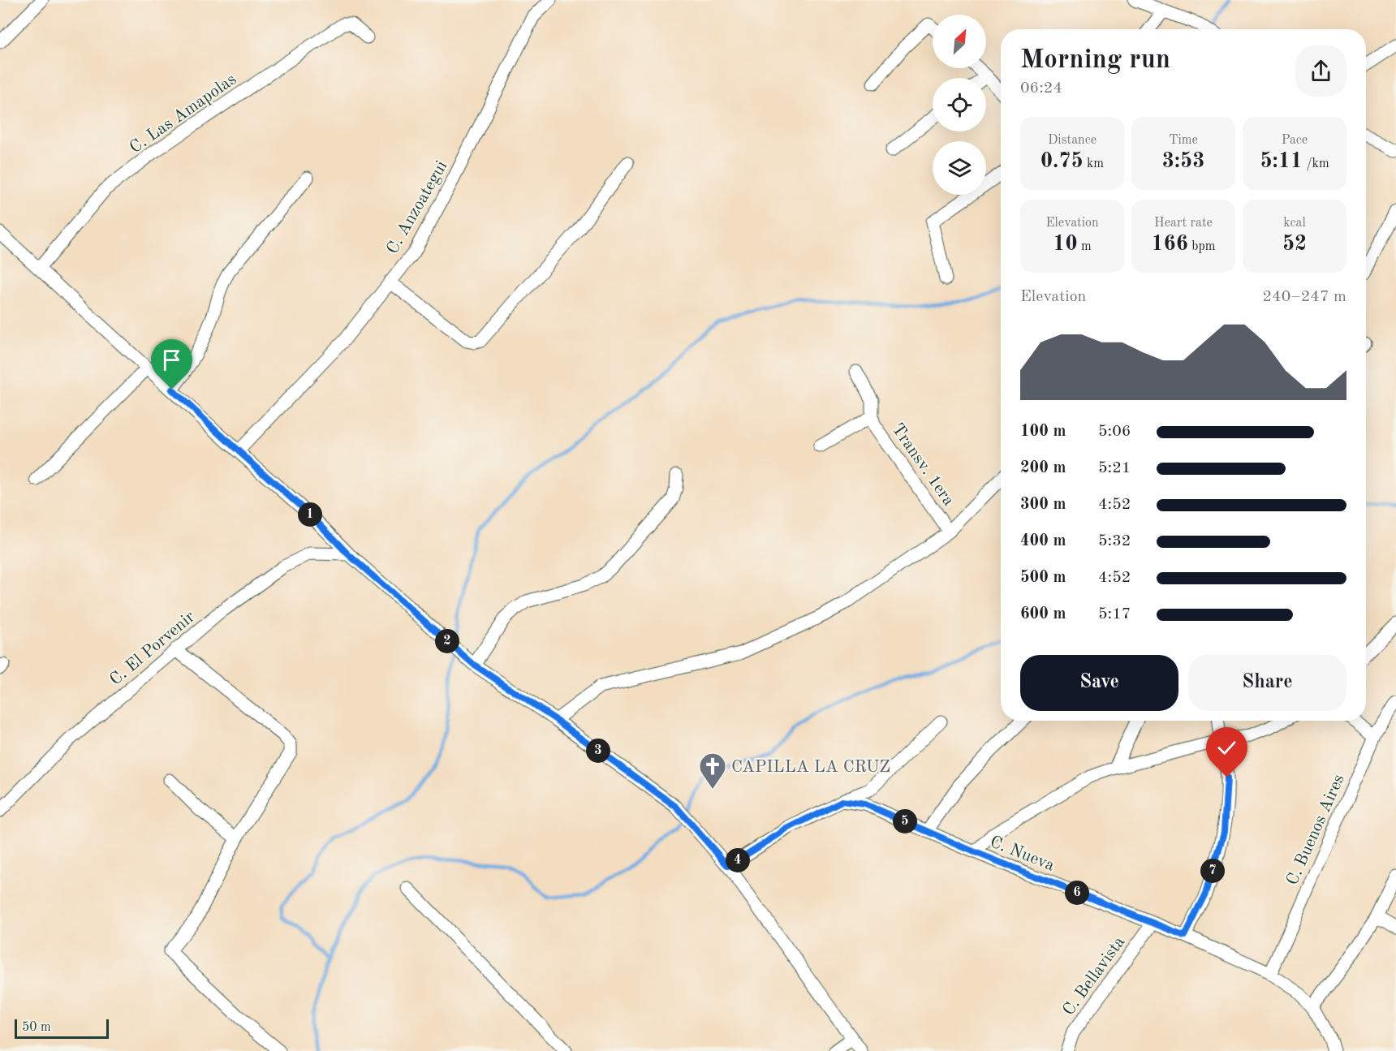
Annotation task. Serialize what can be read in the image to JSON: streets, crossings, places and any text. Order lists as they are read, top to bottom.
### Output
{
  "streets": {
    "street": [
      "C. Las Amapolas",
      "C. Anzoategui",
      "Transv. 1era",
      "C. El Porvenir",
      "C. Buenos Aires",
      "C. Nueva",
      "C. Bellavista"
    ]
  },
  "crossings": [
    ["C. Buenos Aires", "C. Nueva"],
    ["C. Nueva", "C. Bellavista"]
  ],
  "places": {
    "church": ["CAPILLA LA CRUZ"]
  },
  "scale_bar": "50 m",
  "north": "top right",
  "page": {
    "heading": ["Morning run", "06:24"],
    "stats": [
      ["Distance", "0.75 km"],
      ["Time", "3:53"],
      ["Pace", "5:11 /km"],
      ["Elevation", "10 m"],
      ["Heart rate", "166 bpm"],
      ["kcal", "52"]
    ],
    "chart": ["Elevation", "240–247 m"],
    "list": [
      {
        "name": "100 m",
        "note": "5:06"
      },
      {
        "name": "200 m",
        "note": "5:21"
      },
      {
        "name": "300 m",
        "note": "4:52"
      },
      {
        "name": "400 m",
        "note": "5:32"
      },
      {
        "name": "500 m",
        "note": "4:52"
      },
      {
        "name": "600 m",
        "note": "5:17"
      }
    ],
    "pins": [
      "1",
      "2",
      "3",
      "5",
      "4",
      "7",
      "6"
    ],
    "buttons": ["Save", "Share"],
    "scale": "50 m"
  }
}
